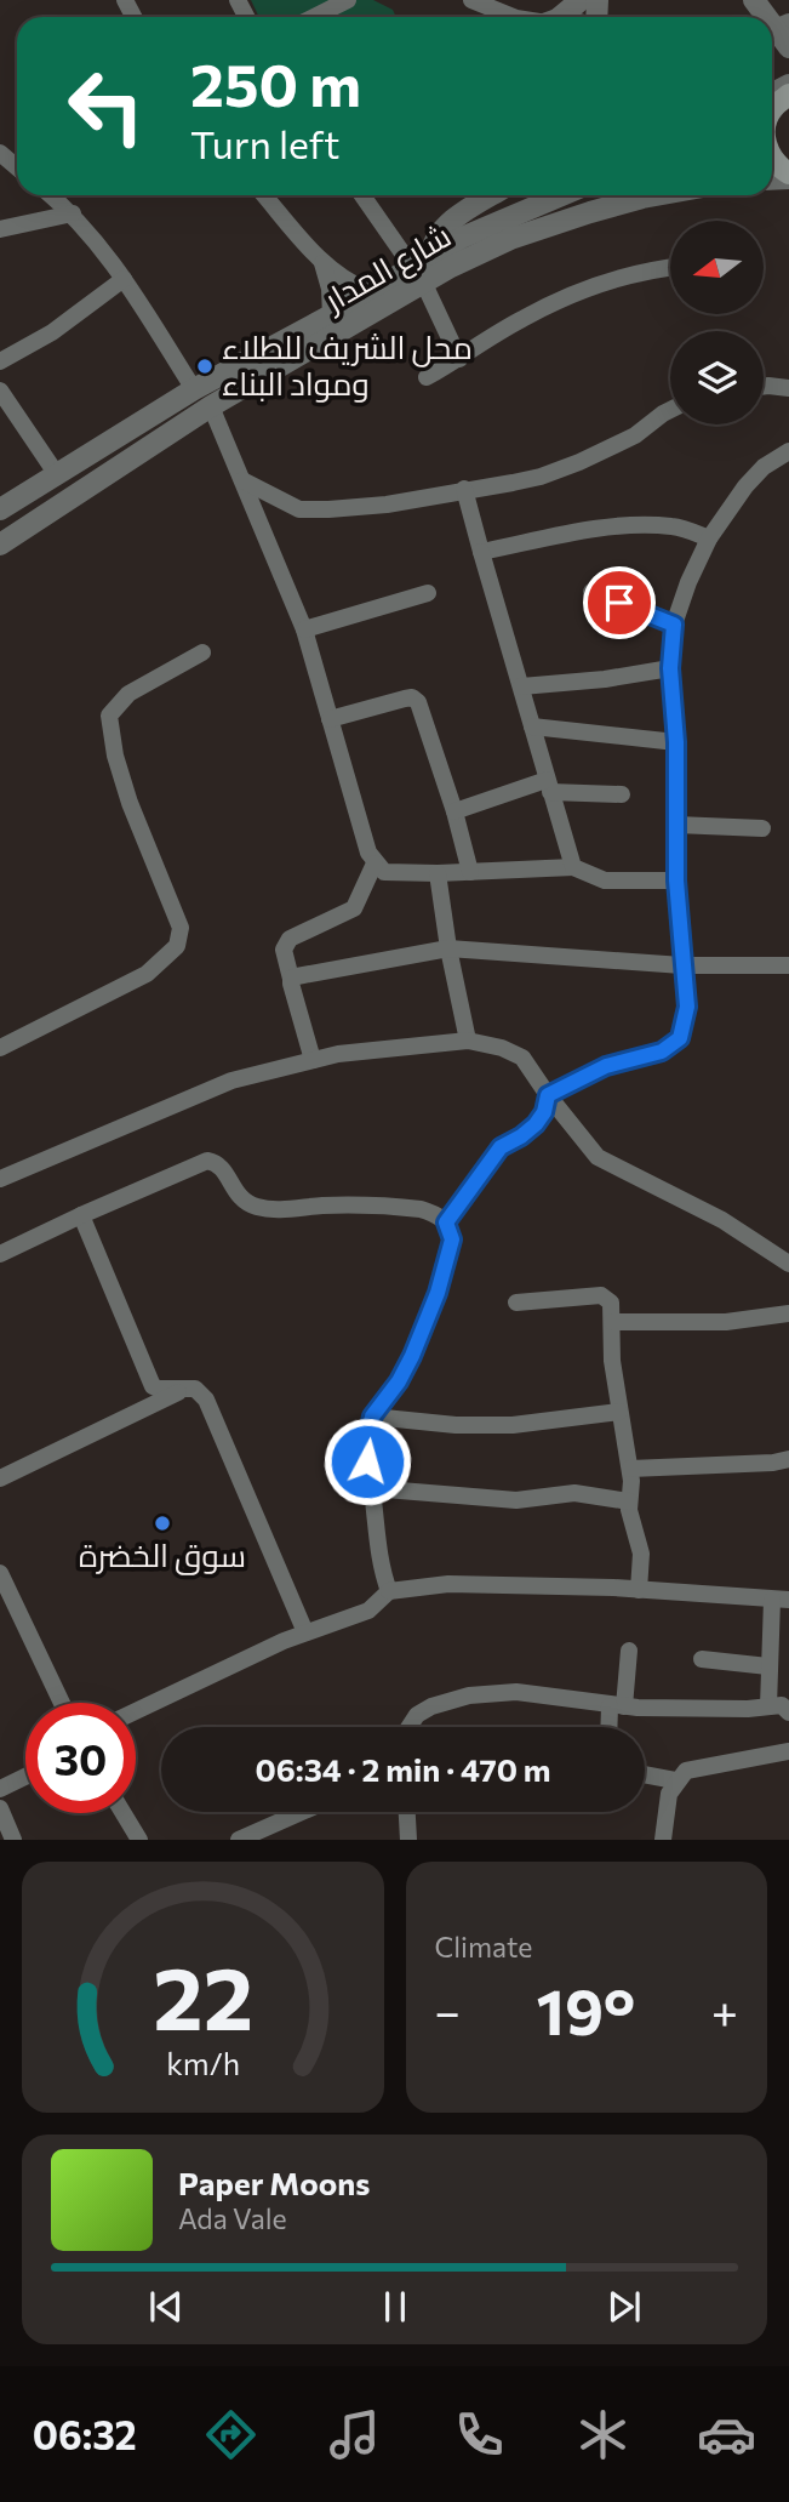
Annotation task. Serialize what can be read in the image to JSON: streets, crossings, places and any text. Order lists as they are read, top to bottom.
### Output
{
  "streets": {
    "street": ["شارع المدار"]
  },
  "places": ["محل الشريف للطلاء ومواد البناء", "سوق الخضرة"],
  "north": "left",
  "page": {
    "turn": ["250 m", "Turn left"],
    "limit": "30",
    "trip": "06:34 · 2 min · 470 m",
    "tile": "Climate",
    "heat": ["−", "19°", "+"],
    "song": ["Paper Moons", "Ada Vale"],
    "tabs": "06:32",
    "gauge": ["22", "km/h"]
  }
}
